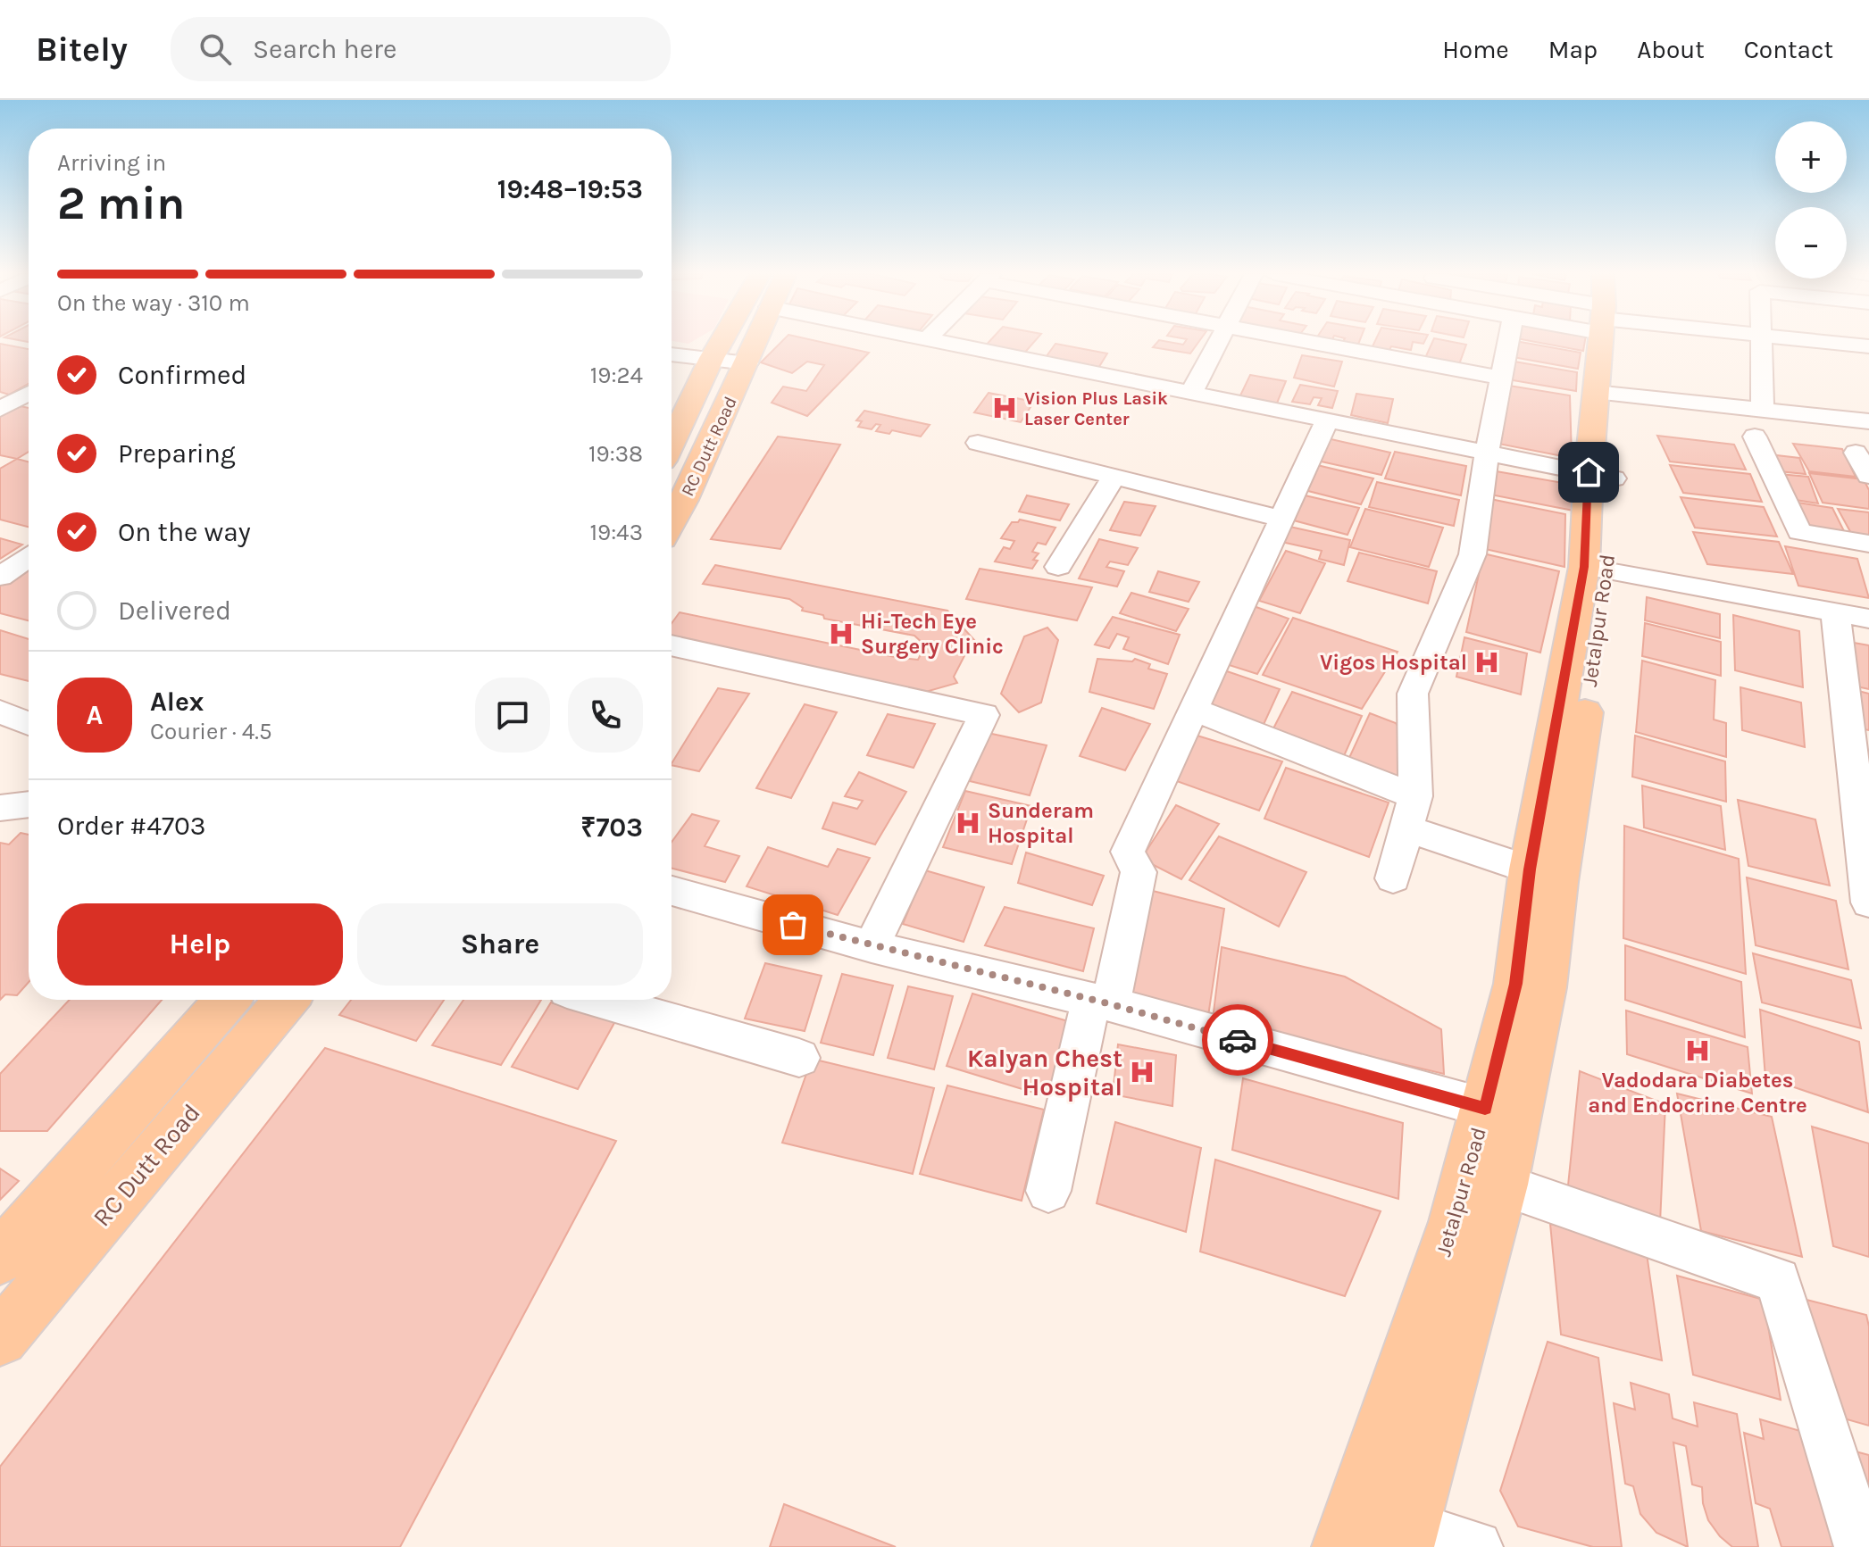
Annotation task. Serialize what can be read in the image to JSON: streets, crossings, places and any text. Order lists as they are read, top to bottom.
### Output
{
  "streets": {
    "main road": ["RC Dutt Road", "Jetalpur Road"]
  },
  "places": {
    "hospital": [
      "Vision Plus Lasik Laser Center",
      "Hi-Tech Eye Surgery Clinic",
      "Vigos Hospital",
      "Sunderam Hospital",
      "Vadodara Diabetes and Endocrine Centre",
      "Kalyan Chest Hospital"
    ]
  },
  "page": {
    "header": "Bitely",
    "search": "Search here",
    "nav": [
      "Home",
      "Map",
      "About",
      "Contact"
    ],
    "map_buttons": ["+", "−"],
    "heading": ["2 min", "Arriving in", "19:48–19:53"],
    "panel": [
      "Alex",
      "Courier · 4.5",
      "Order #4703",
      "₹703"
    ],
    "bar": "On the way · 310 m",
    "list": [
      ["Confirmed", "19:24"],
      ["Preparing", "19:38"],
      ["On the way", "19:43"],
      "Delivered"
    ],
    "round": "A",
    "buttons": ["Help", "Share"]
  }
}
